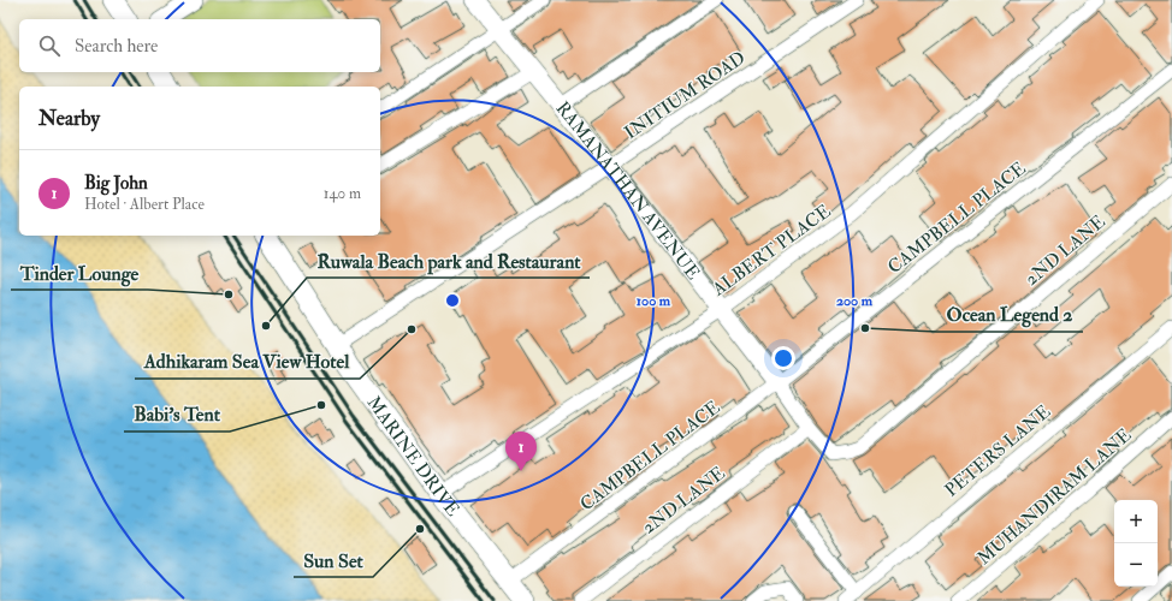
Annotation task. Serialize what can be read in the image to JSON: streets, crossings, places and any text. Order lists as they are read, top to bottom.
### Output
{
  "streets": {
    "main road": ["MARINE DRIVE"],
    "street": [
      "INITIUM ROAD",
      "RAMANATHAN AVENUE",
      "CAMPBELL PLACE",
      "ALBERT PLACE",
      "2ND LANE",
      "PETERS LANE",
      "MUHANDIRAM LANE"
    ]
  },
  "crossings": [
    ["INITIUM ROAD", "RAMANATHAN AVENUE"],
    ["INITIUM ROAD", "MARINE DRIVE"],
    ["RAMANATHAN AVENUE", "CAMPBELL PLACE"],
    ["RAMANATHAN AVENUE", "ALBERT PLACE"],
    ["CAMPBELL PLACE", "MARINE DRIVE"],
    ["ALBERT PLACE", "MARINE DRIVE"]
  ],
  "places": [
    "Tinder Lounge",
    "Ruwala Beach park and Restaurant",
    "Ocean Legend 2",
    "Adhikaram Sea View Hotel",
    "Babi's Tent",
    "Sun Set"
  ],
  "page": {
    "search": "Search here",
    "heading": "Nearby",
    "list": [
      {
        "mark": "1",
        "name": "Big John",
        "note": "Hotel · Albert Place",
        "value": "140 m"
      }
    ],
    "pins": "1",
    "map_buttons": ["+", "−"]
  },
  "rings": ["100 m", "200 m"]
}
